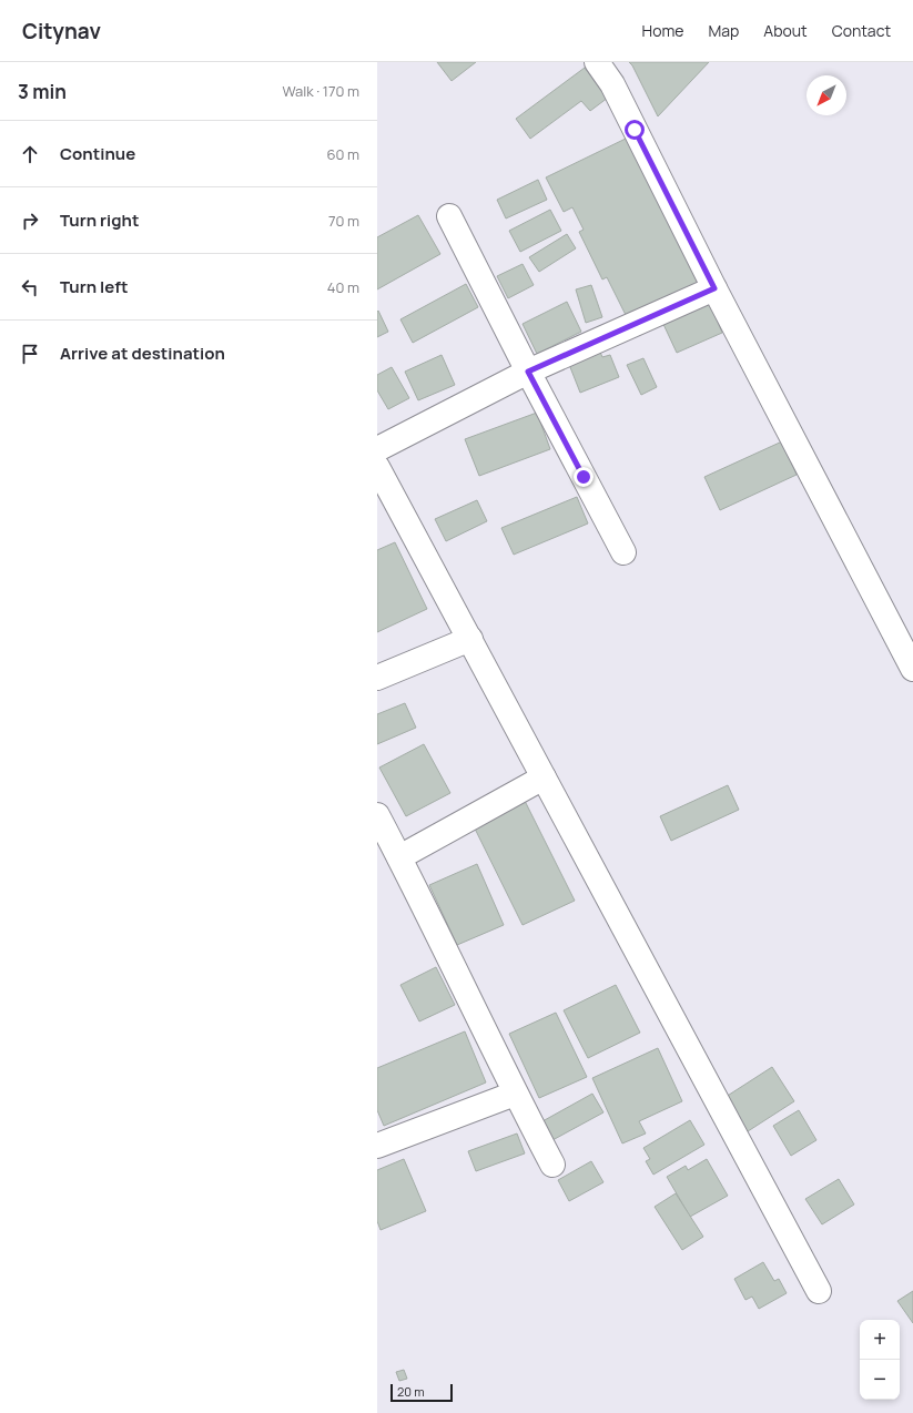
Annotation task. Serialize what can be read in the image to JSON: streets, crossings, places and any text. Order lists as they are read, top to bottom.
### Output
{
  "scale_bar": "20 m",
  "north": "bottom left",
  "page": {
    "header": "Citynav",
    "nav": [
      "Home",
      "Map",
      "About",
      "Contact"
    ],
    "heading": ["3 min", "Walk · 170 m"],
    "list": [
      ["Continue", "60 m"],
      ["Turn right", "70 m"],
      ["Turn left", "40 m"],
      "Arrive at destination"
    ],
    "map_buttons": ["+", "−"],
    "scale": "20 m"
  }
}
